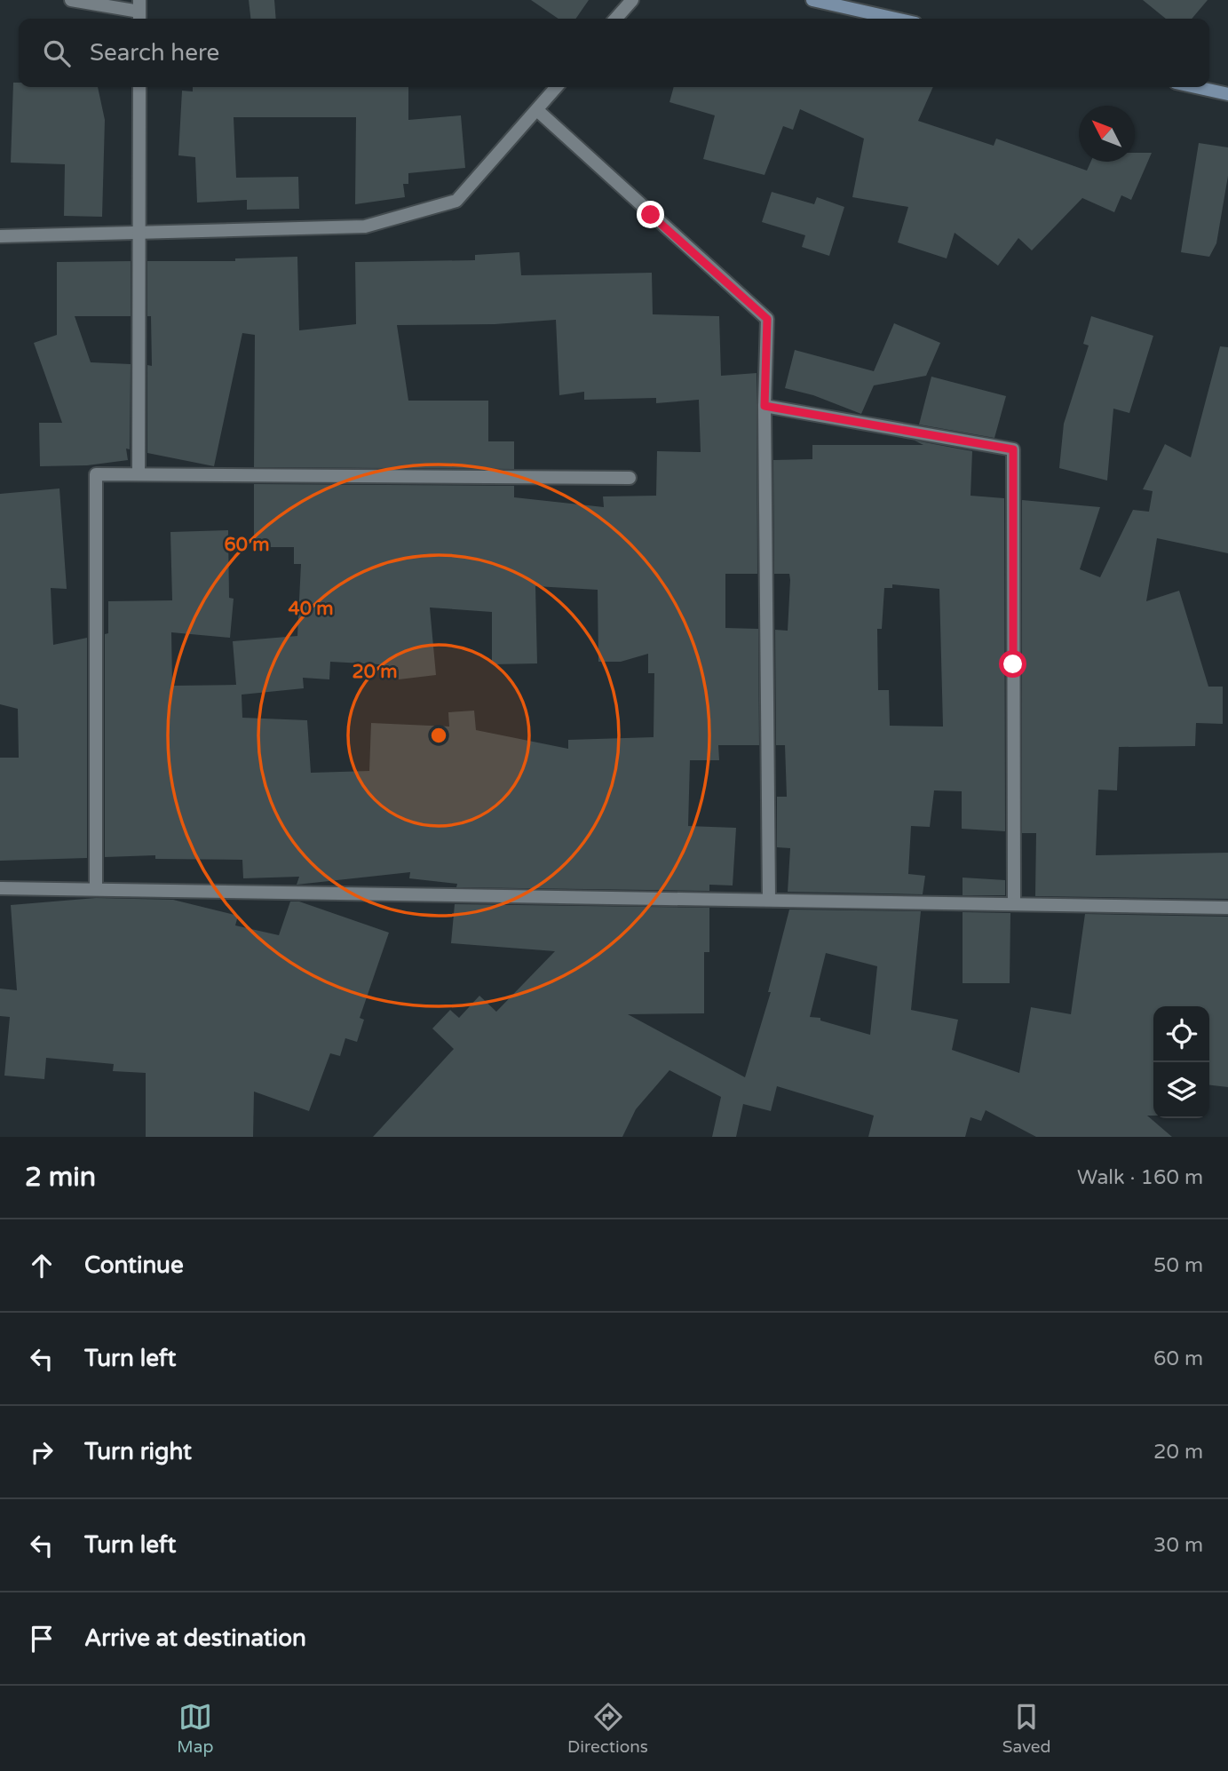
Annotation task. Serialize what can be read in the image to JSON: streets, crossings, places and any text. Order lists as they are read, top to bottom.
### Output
{
  "north": "top left",
  "page": {
    "search": "Search here",
    "heading": ["2 min", "Walk · 160 m"],
    "list": [
      ["Continue", "50 m"],
      ["Turn left", "60 m"],
      ["Turn right", "20 m"],
      ["Turn left", "30 m"],
      "Arrive at destination"
    ],
    "nav": ["Map", "Directions", "Saved"]
  },
  "rings": ["60 m", "40 m", "20 m"]
}
